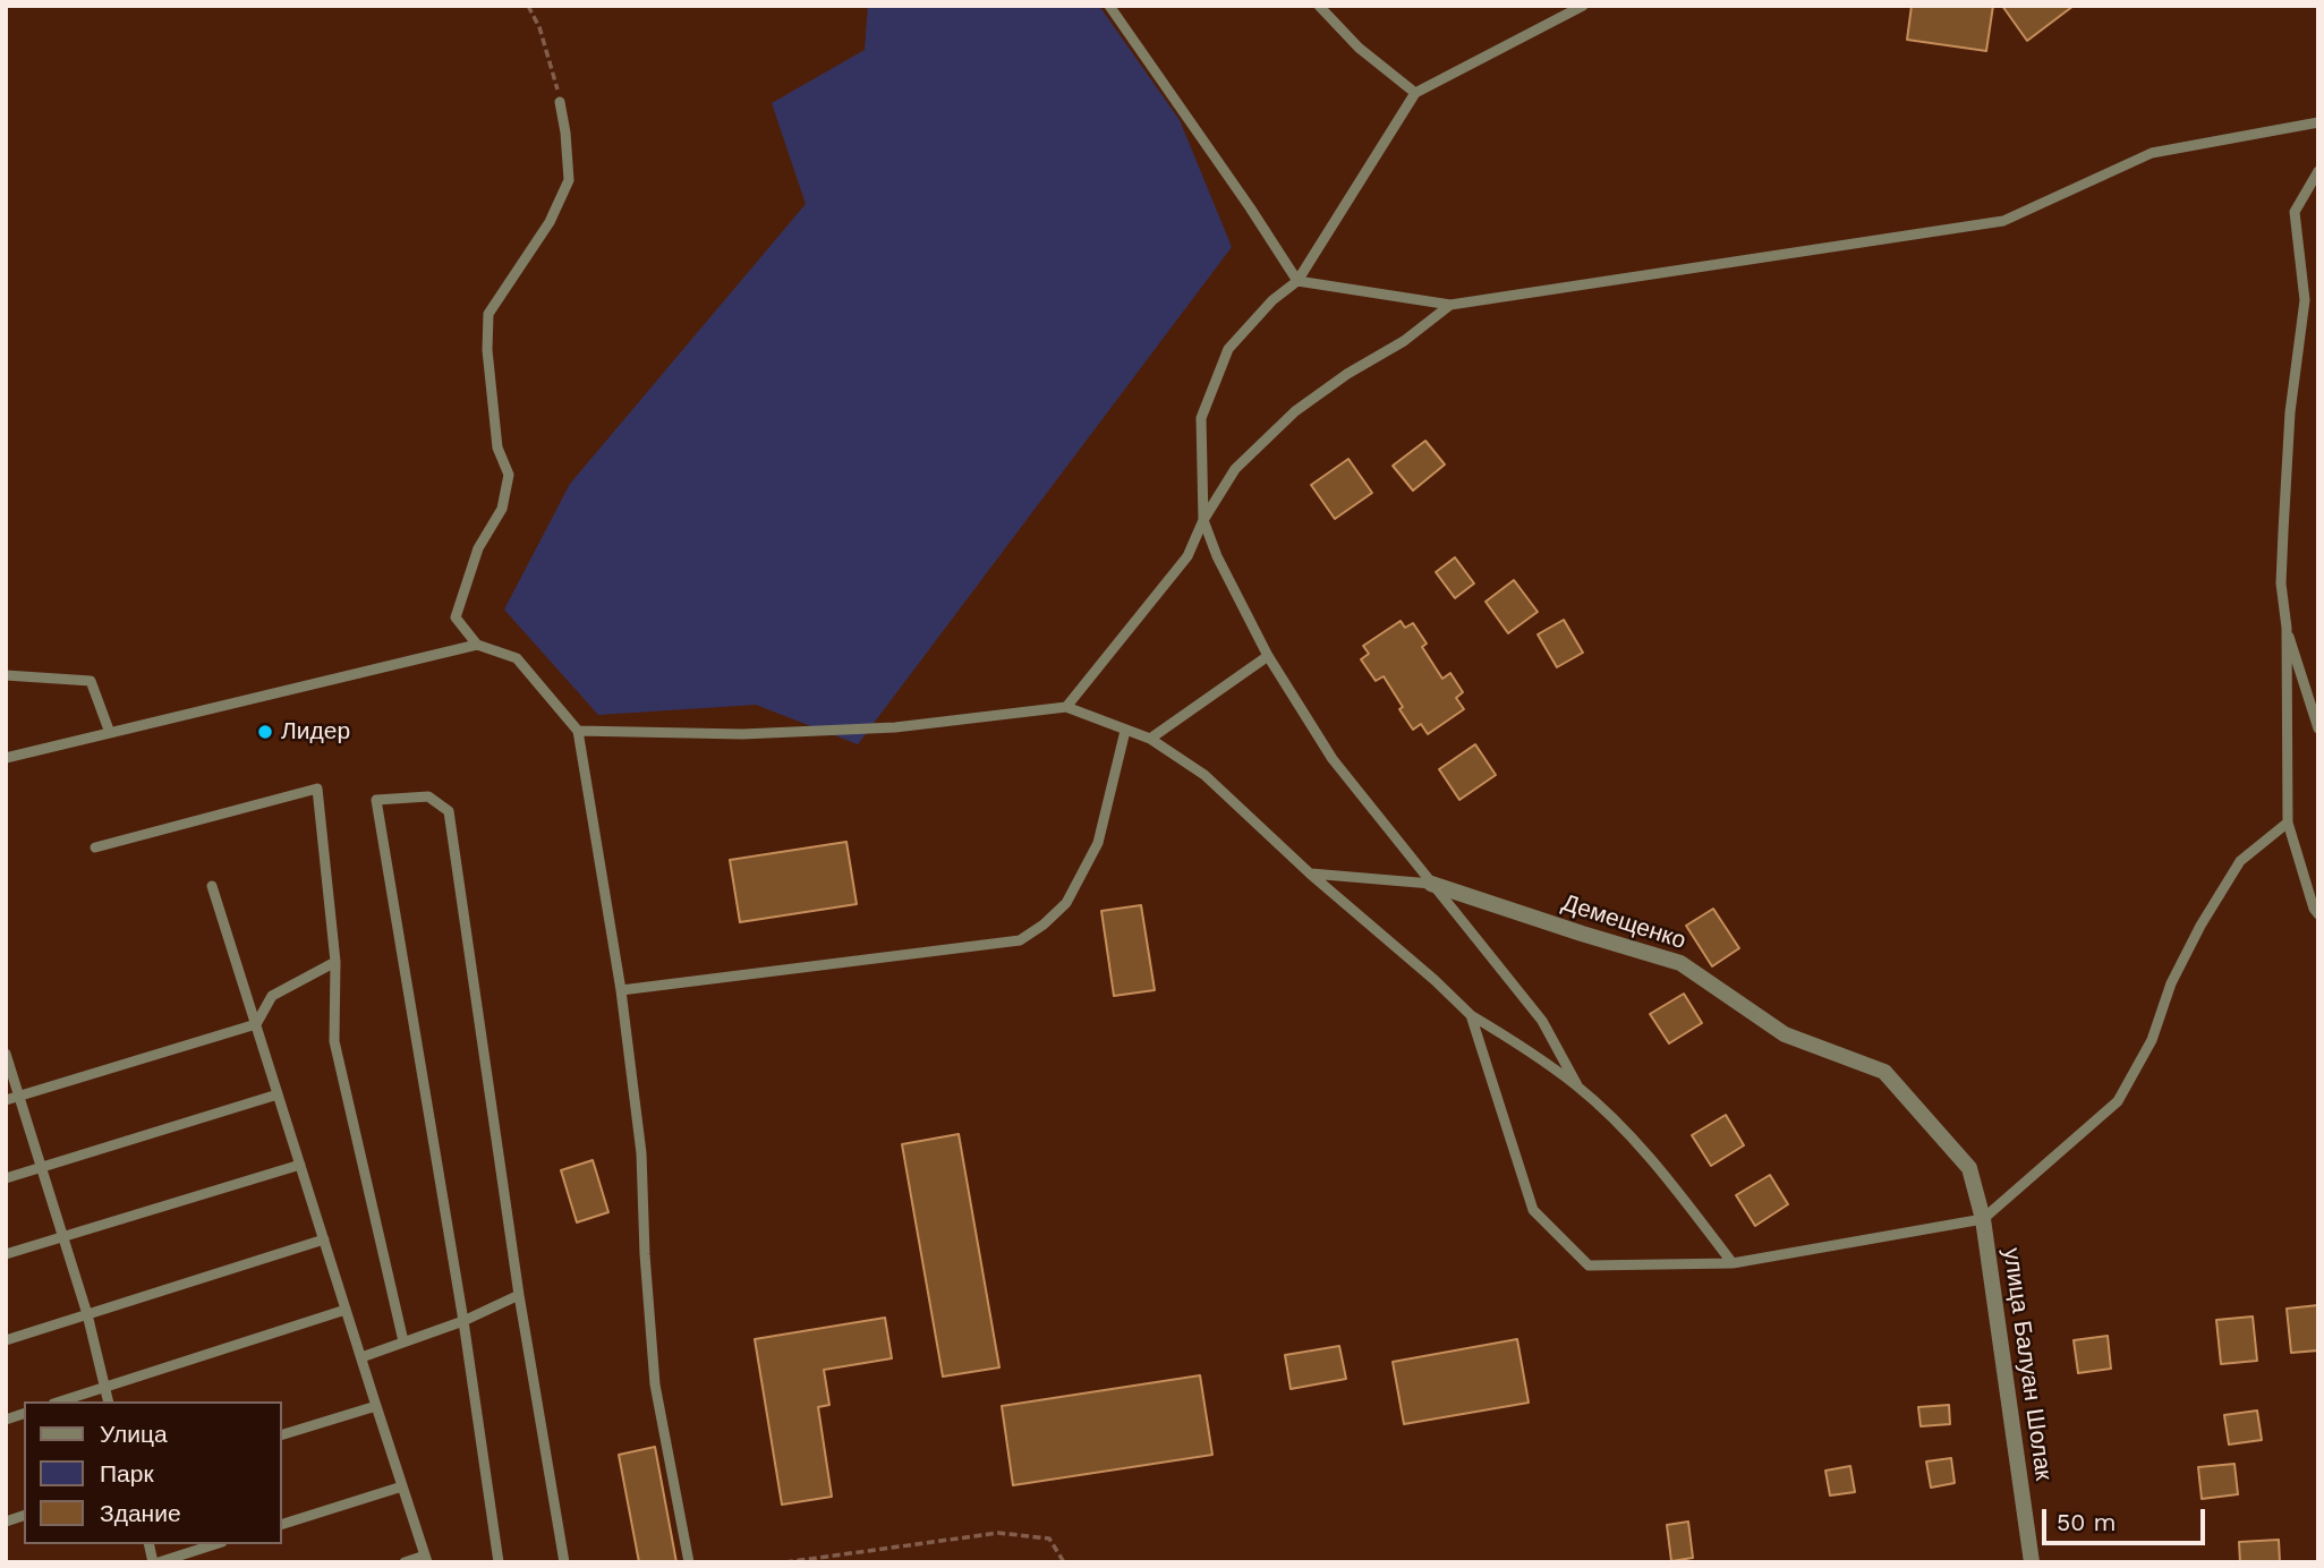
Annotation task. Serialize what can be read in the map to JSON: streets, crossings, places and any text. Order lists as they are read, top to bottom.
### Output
{
  "streets": {
    "street": ["Демещенко", "улица Балуан Шолак"]
  },
  "crossings": [
    ["Демещенко", "улица Балуан Шолак"]
  ],
  "places": ["Лидер"],
  "legend": ["Улица", "Парк", "Здание"],
  "scale_bar": "50 m"
}
